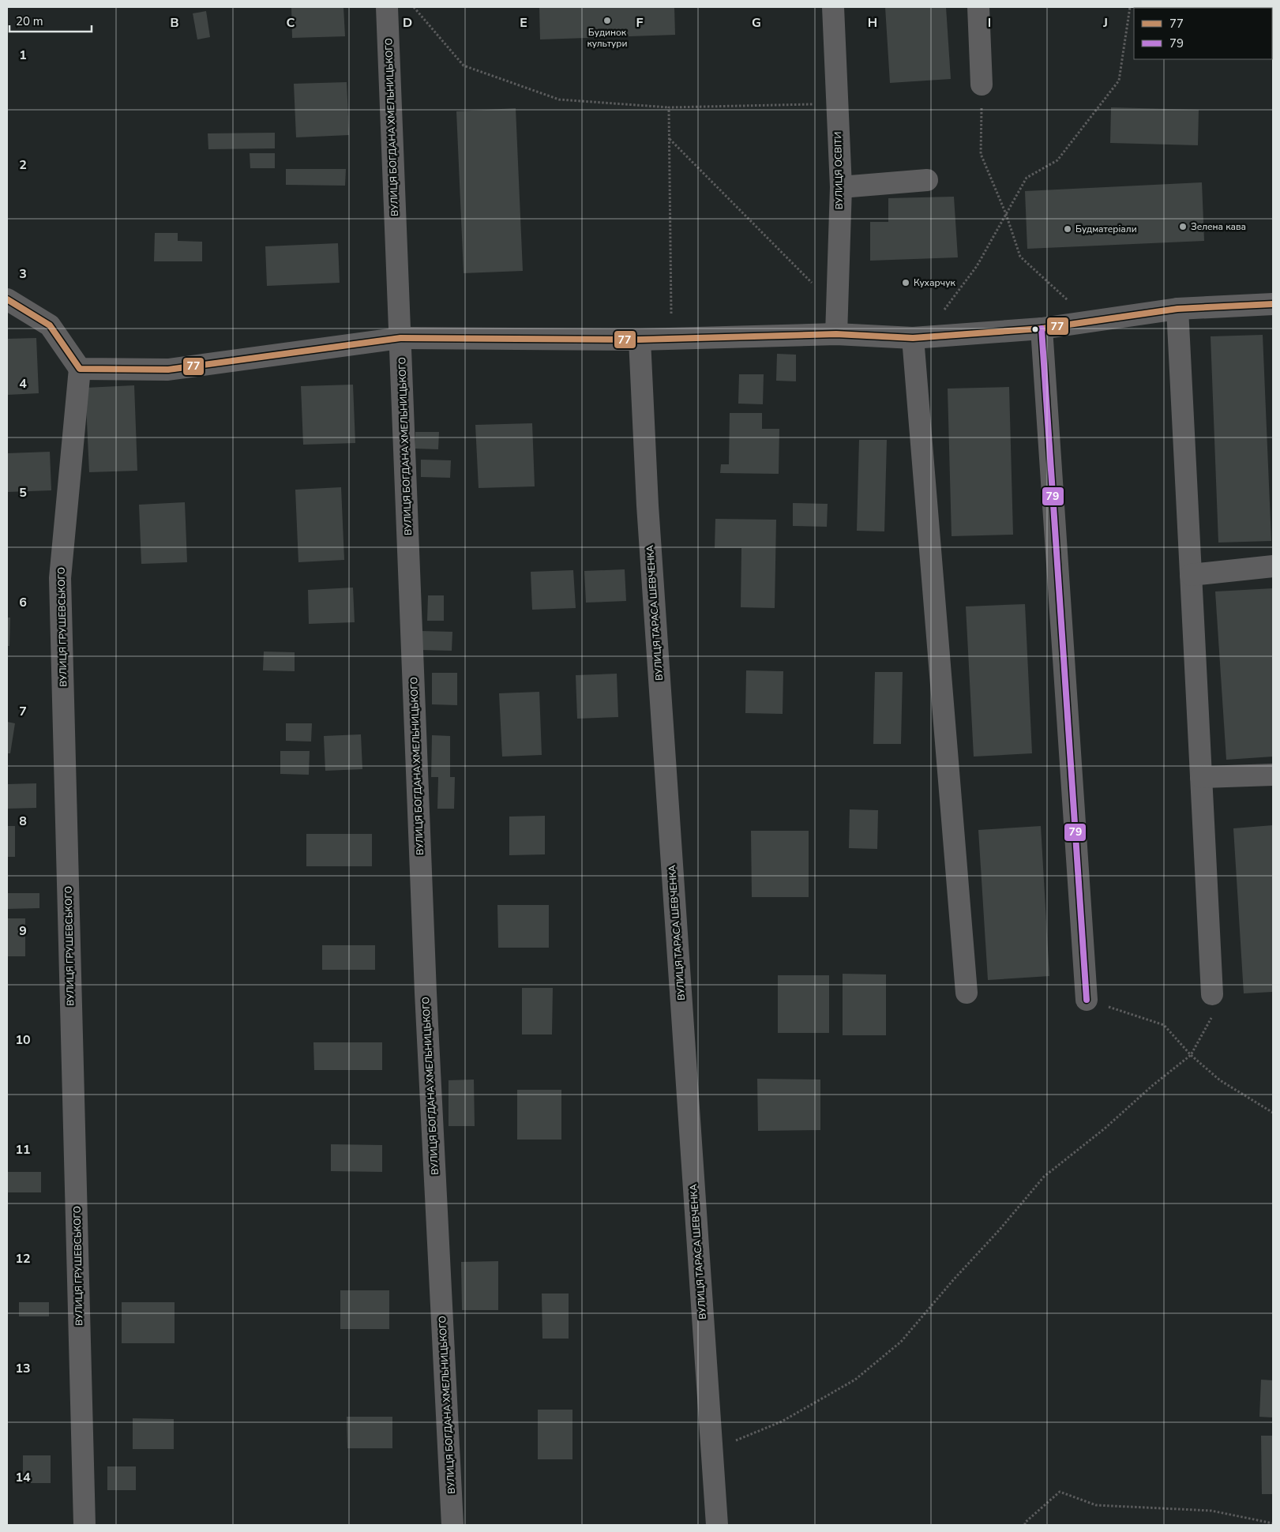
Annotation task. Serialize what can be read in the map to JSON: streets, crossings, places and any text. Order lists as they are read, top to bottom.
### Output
{
  "streets": {
    "street": [
      "ВУЛИЦЯ БОГДАНА ХМЕЛЬНИЦЬКОГО",
      "ВУЛИЦЯ ОСВІТИ",
      "ВУЛИЦЯ ТАРАСА ШЕВЧЕНКА",
      "ВУЛИЦЯ ГРУШЕВСЬКОГО"
    ]
  },
  "places": [
    "Будинок культури",
    "Зелена кава",
    "Будматеріали",
    "Кухарчук"
  ],
  "lines": ["transit line 77", "transit line 79"],
  "legend": ["77", "79"],
  "scale_bar": "20 m",
  "grid": {
    "columns": [
      "B",
      "C",
      "D",
      "E",
      "F",
      "G",
      "H",
      "I",
      "J"
    ],
    "rows": [
      "1",
      "2",
      "3",
      "4",
      "5",
      "6",
      "7",
      "8",
      "9",
      "10",
      "11",
      "12",
      "13",
      "14"
    ]
  }
}
